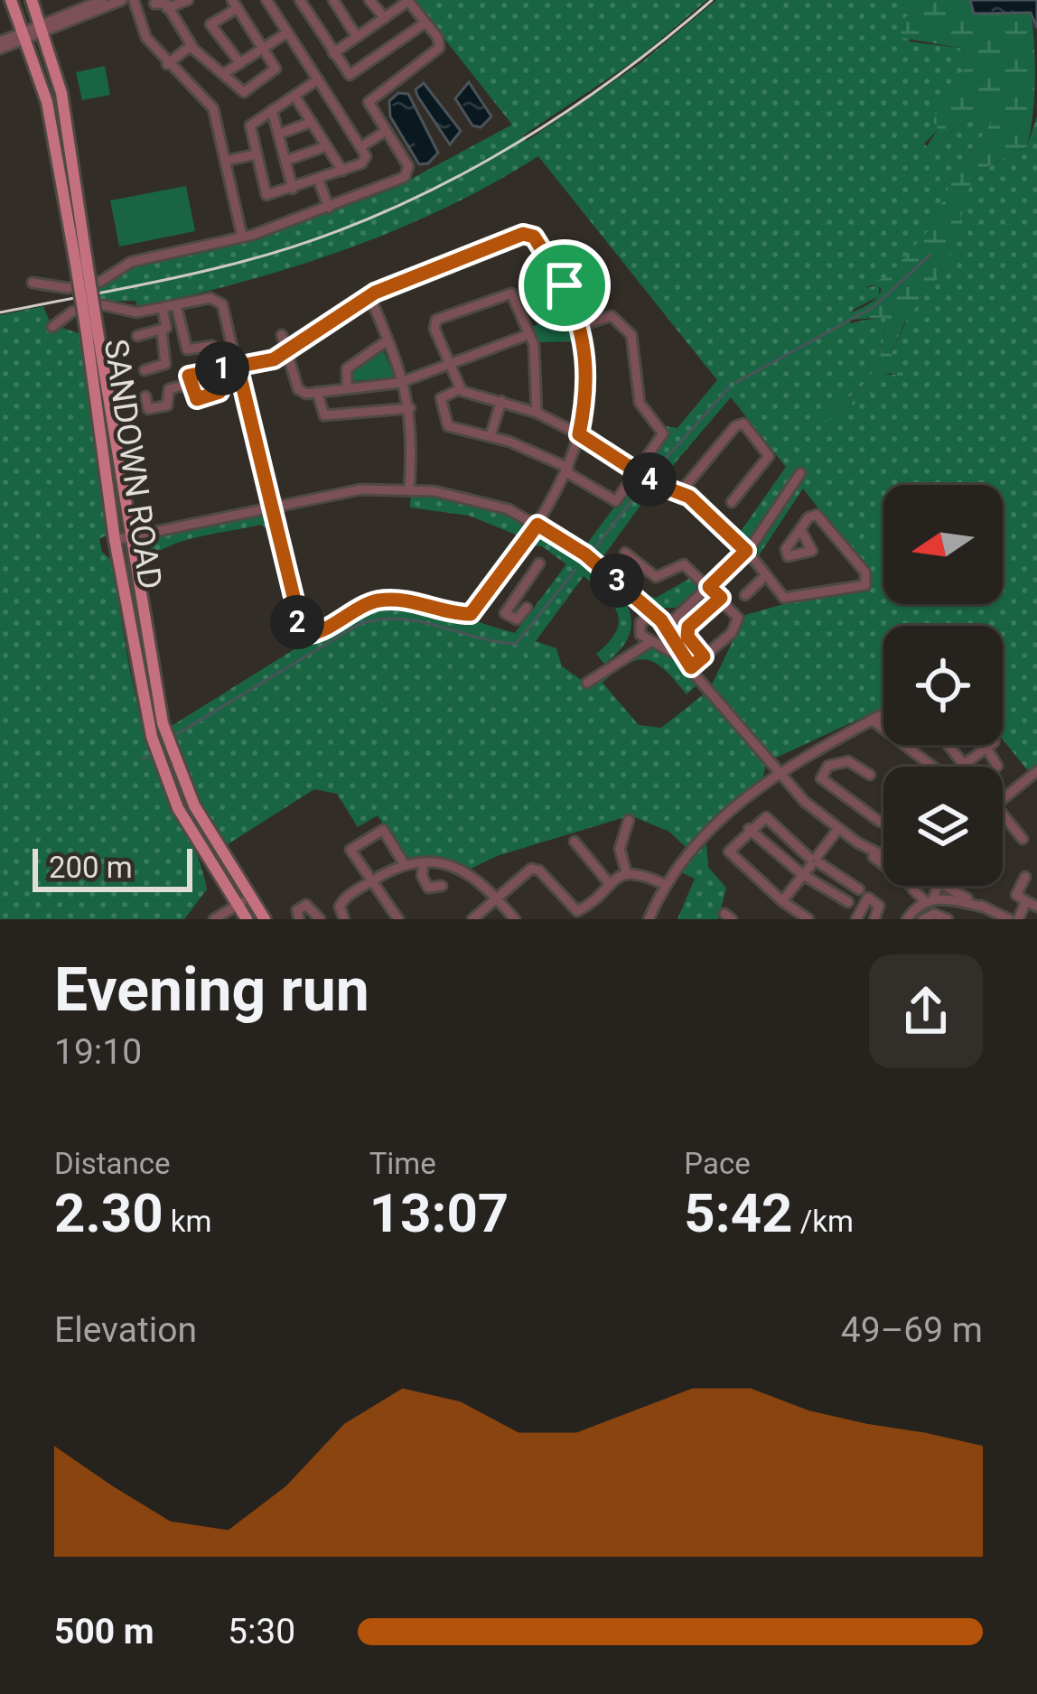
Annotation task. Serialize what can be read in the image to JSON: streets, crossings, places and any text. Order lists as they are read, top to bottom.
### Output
{
  "streets": {
    "main road": ["SANDOWN ROAD"]
  },
  "scale_bar": "200 m",
  "north": "left",
  "page": {
    "pins": [
      "1",
      "4",
      "3",
      "2"
    ],
    "scale": "200 m",
    "heading": ["Evening run", "19:10"],
    "stats": [
      ["Distance", "2.30 km"],
      ["Time", "13:07"],
      ["Pace", "5:42 /km"]
    ],
    "chart": ["Elevation", "49–69 m"],
    "list": [
      {
        "name": "500 m",
        "note": "5:30"
      }
    ]
  }
}
